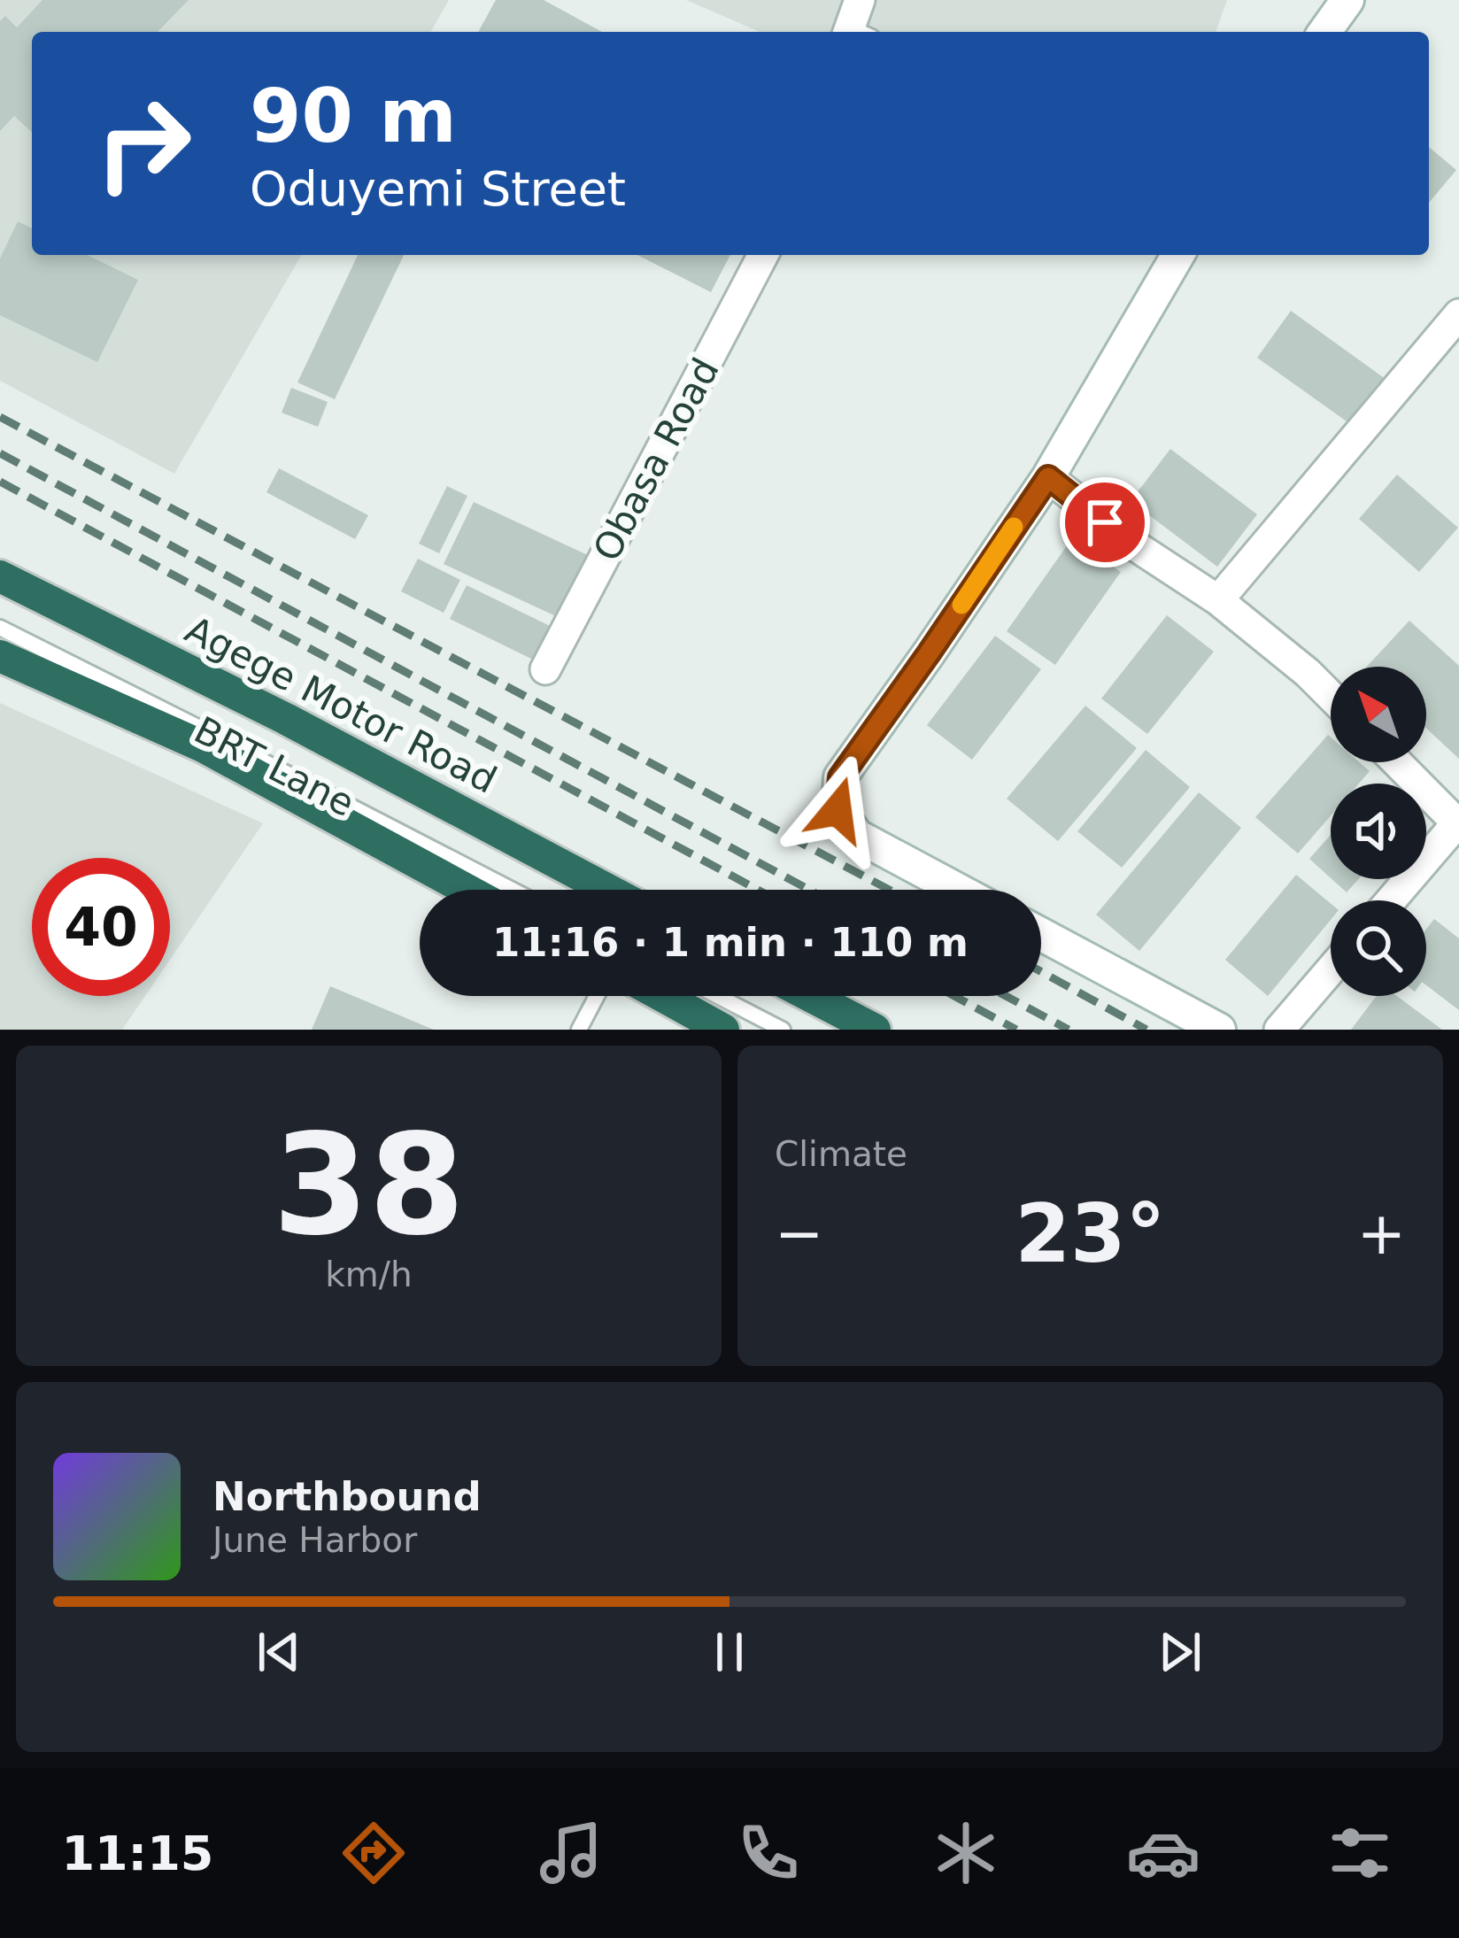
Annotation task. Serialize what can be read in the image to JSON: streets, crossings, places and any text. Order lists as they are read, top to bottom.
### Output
{
  "streets": {
    "highway": ["Agege Motor Road"],
    "street": ["Obasa Road"],
    "lane": ["BRT Lane"]
  },
  "north": "top left",
  "page": {
    "turn": ["90 m", "Oduyemi Street"],
    "limit": "40",
    "trip": "11:16 · 1 min · 110 m",
    "tile": [
      ["38", "km/h"],
      "Climate"
    ],
    "heat": ["−", "23°", "+"],
    "song": ["Northbound", "June Harbor"],
    "tabs": "11:15"
  }
}
